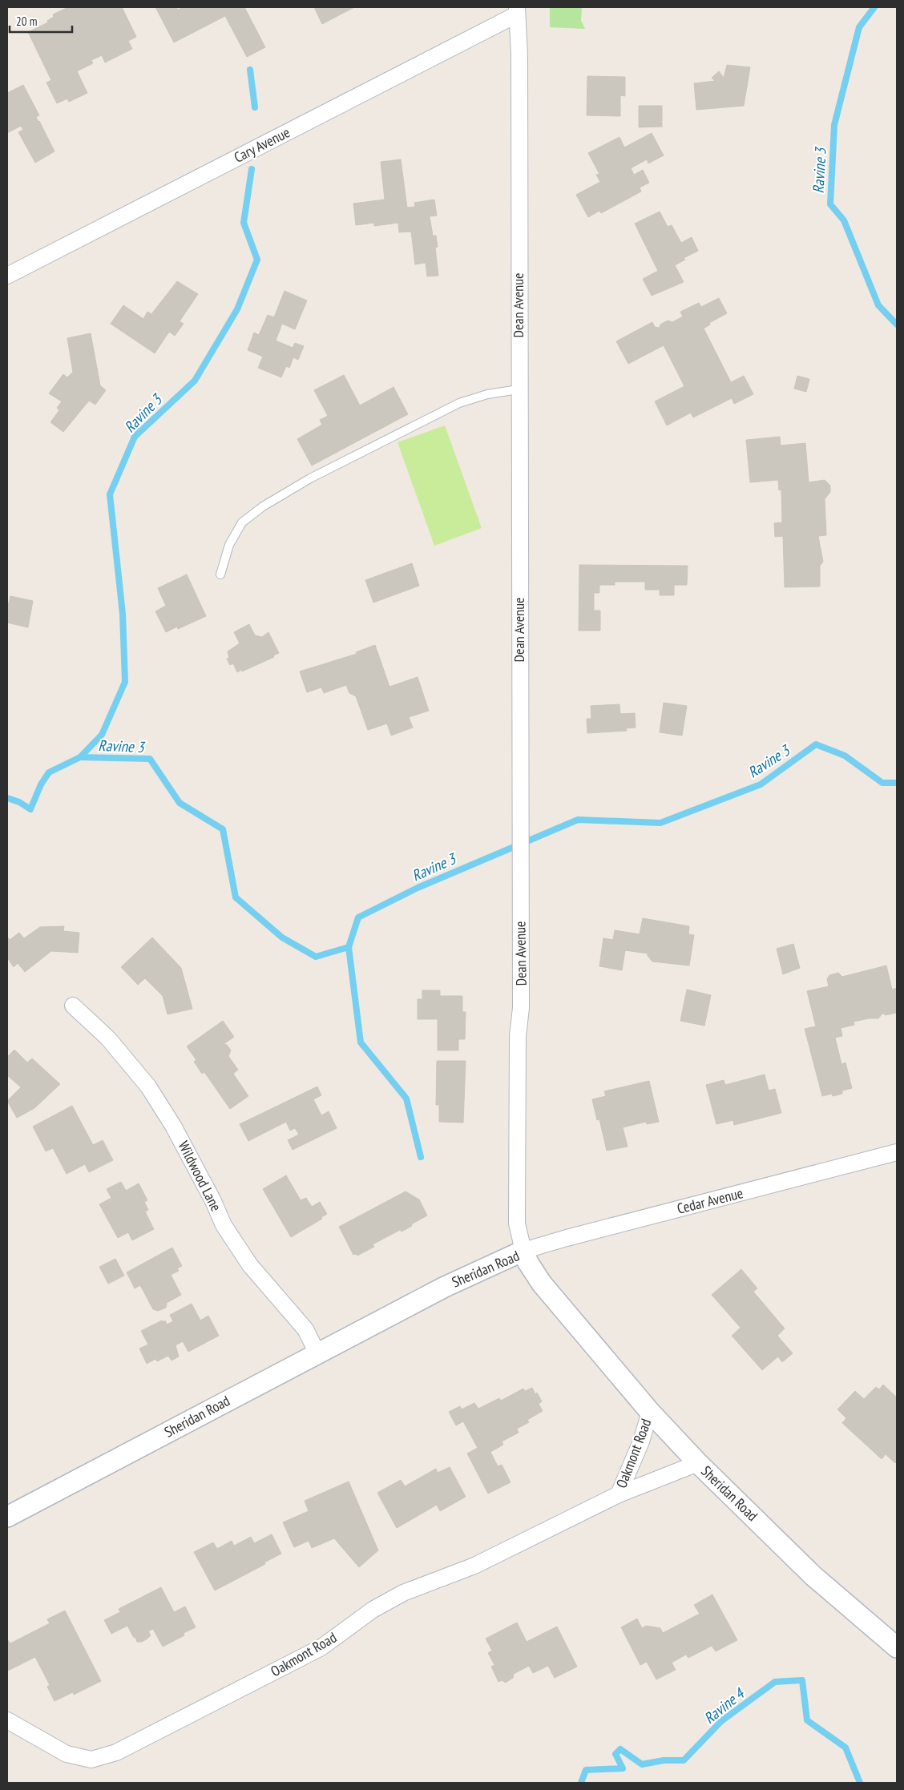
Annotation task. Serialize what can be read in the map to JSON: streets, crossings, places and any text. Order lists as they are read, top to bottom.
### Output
{
  "streets": {
    "street": [
      "Cary Avenue",
      "Dean Avenue",
      "Wildwood Lane",
      "Cedar Avenue",
      "Sheridan Road",
      "Oakmont Road"
    ]
  },
  "crossings": [
    ["Cary Avenue", "Dean Avenue"],
    ["Dean Avenue", "Cedar Avenue"],
    ["Dean Avenue", "Sheridan Road"],
    ["Wildwood Lane", "Sheridan Road"],
    ["Cedar Avenue", "Sheridan Road"],
    ["Sheridan Road", "Oakmont Road"]
  ],
  "water": ["Ravine 3", "Ravine 4"],
  "scale_bar": "20 m"
}
